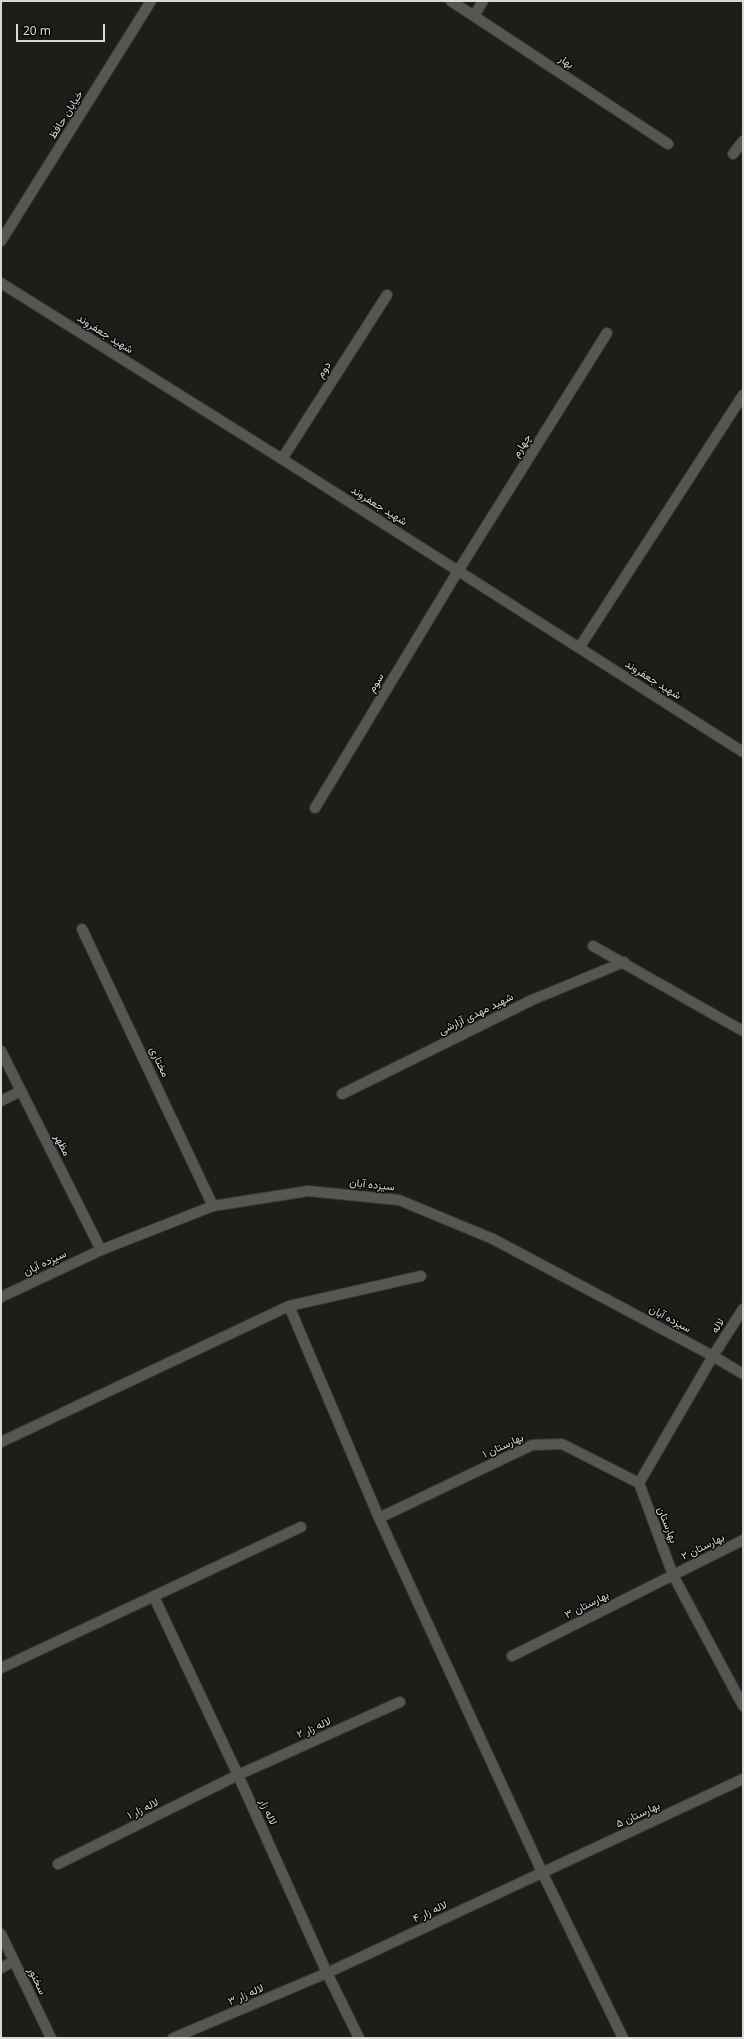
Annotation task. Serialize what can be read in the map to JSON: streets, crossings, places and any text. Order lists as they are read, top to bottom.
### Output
{
  "streets": {
    "street": [
      "بهار",
      "خیابان حافظ",
      "شهید جعفروند",
      "دوم",
      "چهارم",
      "سوم",
      "شهید مهدی آزارشی",
      "مختاری",
      "مظهر",
      "سیزده آبان",
      "لاله",
      "بهارستان ۱",
      "بهارستان",
      "بهارستان ۲",
      "بهارستان ۳",
      "لاله زار ۲",
      "لاله زار ۱",
      "لاله زار",
      "بهارستان ۵",
      "لاله زار ۴",
      "سخنور",
      "لاله زار ۳"
    ]
  },
  "crossings": [
    ["شهید جعفروند", "دوم"],
    ["شهید جعفروند", "چهارم"],
    ["شهید جعفروند", "سوم"],
    ["چهارم", "سوم"],
    ["مختاری", "سیزده آبان"],
    ["مظهر", "سیزده آبان"],
    ["سیزده آبان", "لاله"],
    ["بهارستان ۱", "بهارستان"],
    ["بهارستان", "بهارستان ۲"],
    ["بهارستان", "بهارستان ۳"],
    ["بهارستان ۲", "بهارستان ۳"],
    ["لاله زار ۲", "لاله زار ۱"],
    ["لاله زار ۲", "لاله زار"],
    ["لاله زار ۱", "لاله زار"],
    ["لاله زار", "لاله زار ۴"],
    ["لاله زار", "لاله زار ۳"],
    ["بهارستان ۵", "لاله زار ۴"],
    ["لاله زار ۴", "لاله زار ۳"]
  ],
  "scale_bar": "20 m"
}
